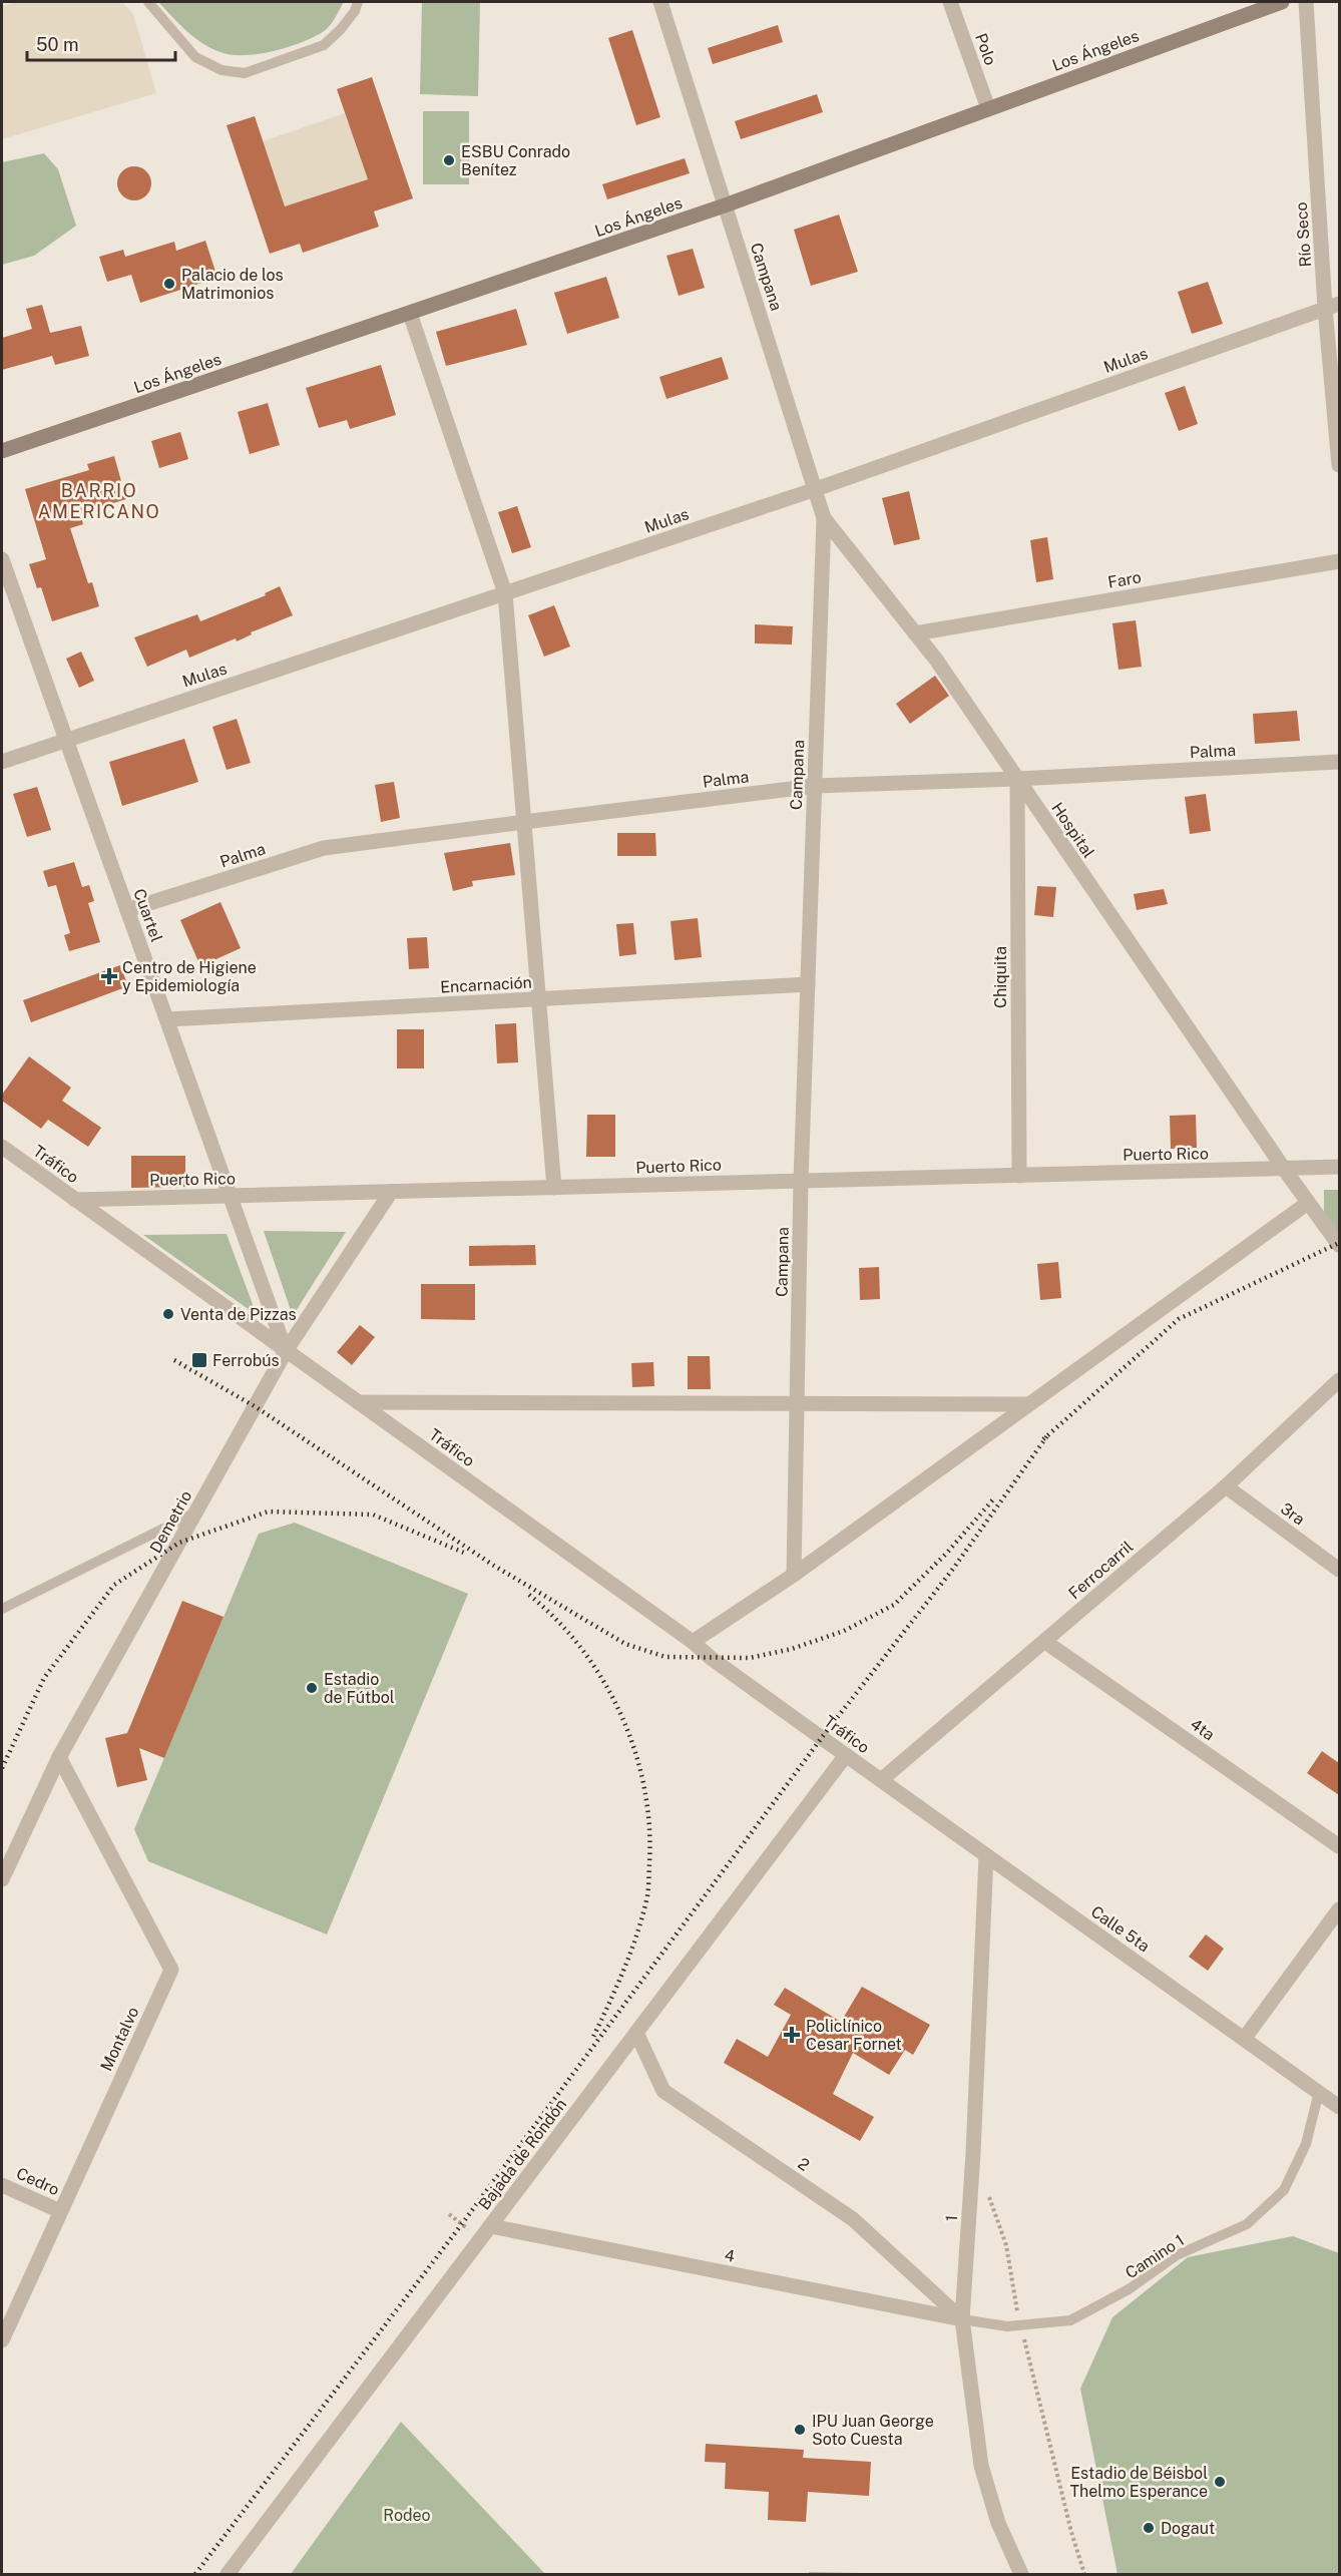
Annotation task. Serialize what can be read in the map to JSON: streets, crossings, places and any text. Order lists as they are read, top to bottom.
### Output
{
  "streets": {
    "main road": ["Los Ángeles"],
    "street": [
      "Polo",
      "Río Seco",
      "Campana",
      "Mulas",
      "Faro",
      "Palma",
      "Hospital",
      "Cuartel",
      "Chiquita",
      "Encarnación",
      "Puerto Rico",
      "Tráfico",
      "3ra",
      "Demetrio",
      "Ferrocarril",
      "4ta",
      "Calle 5ta",
      "Montalvo",
      "Bajada de Rondón",
      "2",
      "Cedro",
      "1",
      "4"
    ],
    "lane": ["Camino 1"]
  },
  "crossings": [
    ["Polo", "Los Ángeles"],
    ["Los Ángeles", "Campana"],
    ["Río Seco", "Mulas"],
    ["Campana", "Mulas"],
    ["Campana", "Palma"],
    ["Campana", "Hospital"],
    ["Campana", "Encarnación"],
    ["Campana", "Puerto Rico"],
    ["Mulas", "Cuartel"],
    ["Faro", "Hospital"],
    ["Palma", "Hospital"],
    ["Palma", "Cuartel"],
    ["Palma", "Chiquita"],
    ["Hospital", "Chiquita"],
    ["Hospital", "Puerto Rico"],
    ["Cuartel", "Encarnación"],
    ["Cuartel", "Puerto Rico"],
    ["Cuartel", "Tráfico"],
    ["Cuartel", "Demetrio"],
    ["Chiquita", "Puerto Rico"],
    ["Puerto Rico", "Tráfico"],
    ["Puerto Rico", "Demetrio"],
    ["Tráfico", "Demetrio"],
    ["Tráfico", "Ferrocarril"],
    ["Tráfico", "Calle 5ta"],
    ["Tráfico", "Bajada de Rondón"],
    ["3ra", "Ferrocarril"],
    ["Demetrio", "Montalvo"],
    ["Ferrocarril", "4ta"],
    ["Ferrocarril", "Calle 5ta"],
    ["Calle 5ta", "1"],
    ["Calle 5ta", "Camino 1"],
    ["Montalvo", "Cedro"],
    ["Bajada de Rondón", "2"],
    ["Bajada de Rondón", "4"],
    ["2", "1"],
    ["2", "4"],
    ["2", "Camino 1"],
    ["1", "4"],
    ["1", "Camino 1"],
    ["4", "Camino 1"]
  ],
  "districts": ["BARRIO AMERICANO"],
  "parks": ["Rodeo"],
  "places": {
    "other": [
      "ESBU Conrado Benítez",
      "Palacio de los Matrimonios",
      "Venta de Pizzas",
      "Estadio de Fútbol",
      "IPU Juan George Soto Cuesta",
      "Estadio de Béisbol Thelmo Esperance",
      "Dogaut"
    ],
    "health": ["Centro de Higiene y Epidemiología", "Policlínico Cesar Fornet"],
    "transit": ["Ferrobús"]
  },
  "scale_bar": "50 m"
}
